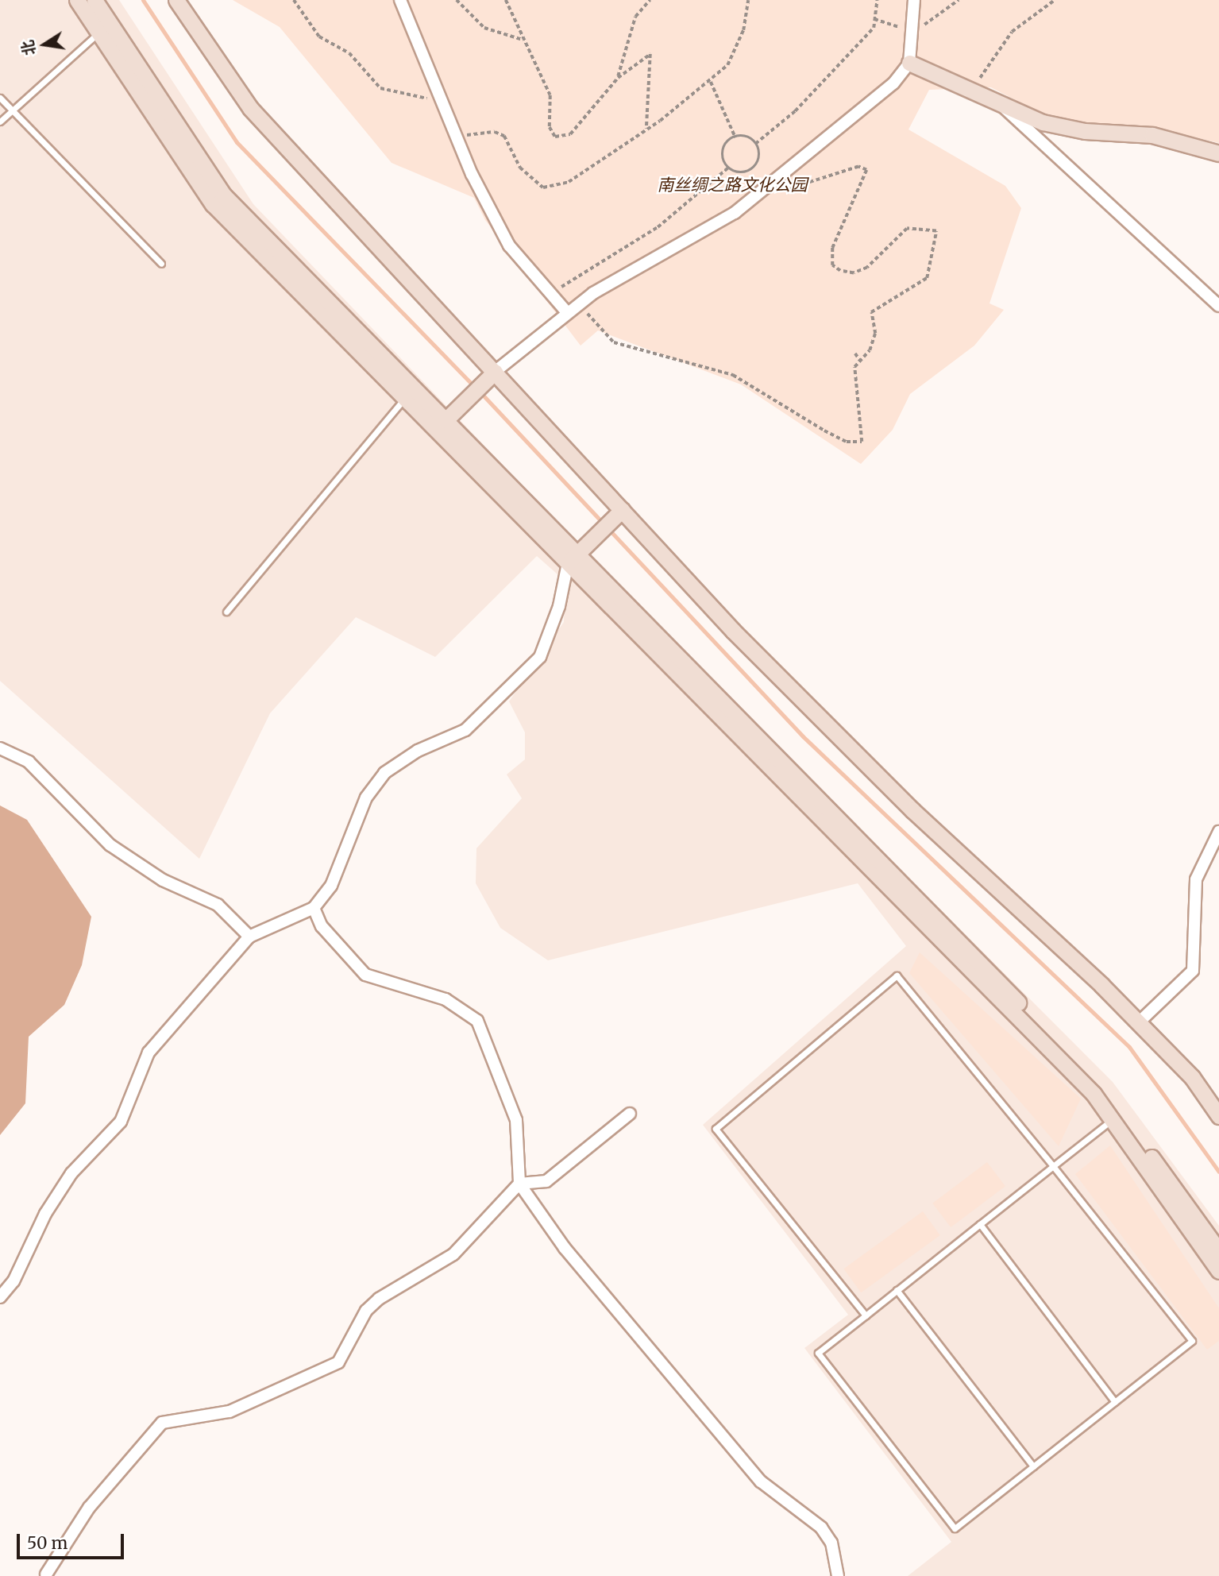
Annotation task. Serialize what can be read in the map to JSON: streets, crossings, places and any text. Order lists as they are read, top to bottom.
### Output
{
  "parks": ["南丝绸之路文化公园"],
  "scale_bar": "50 m",
  "north": "left"
}
